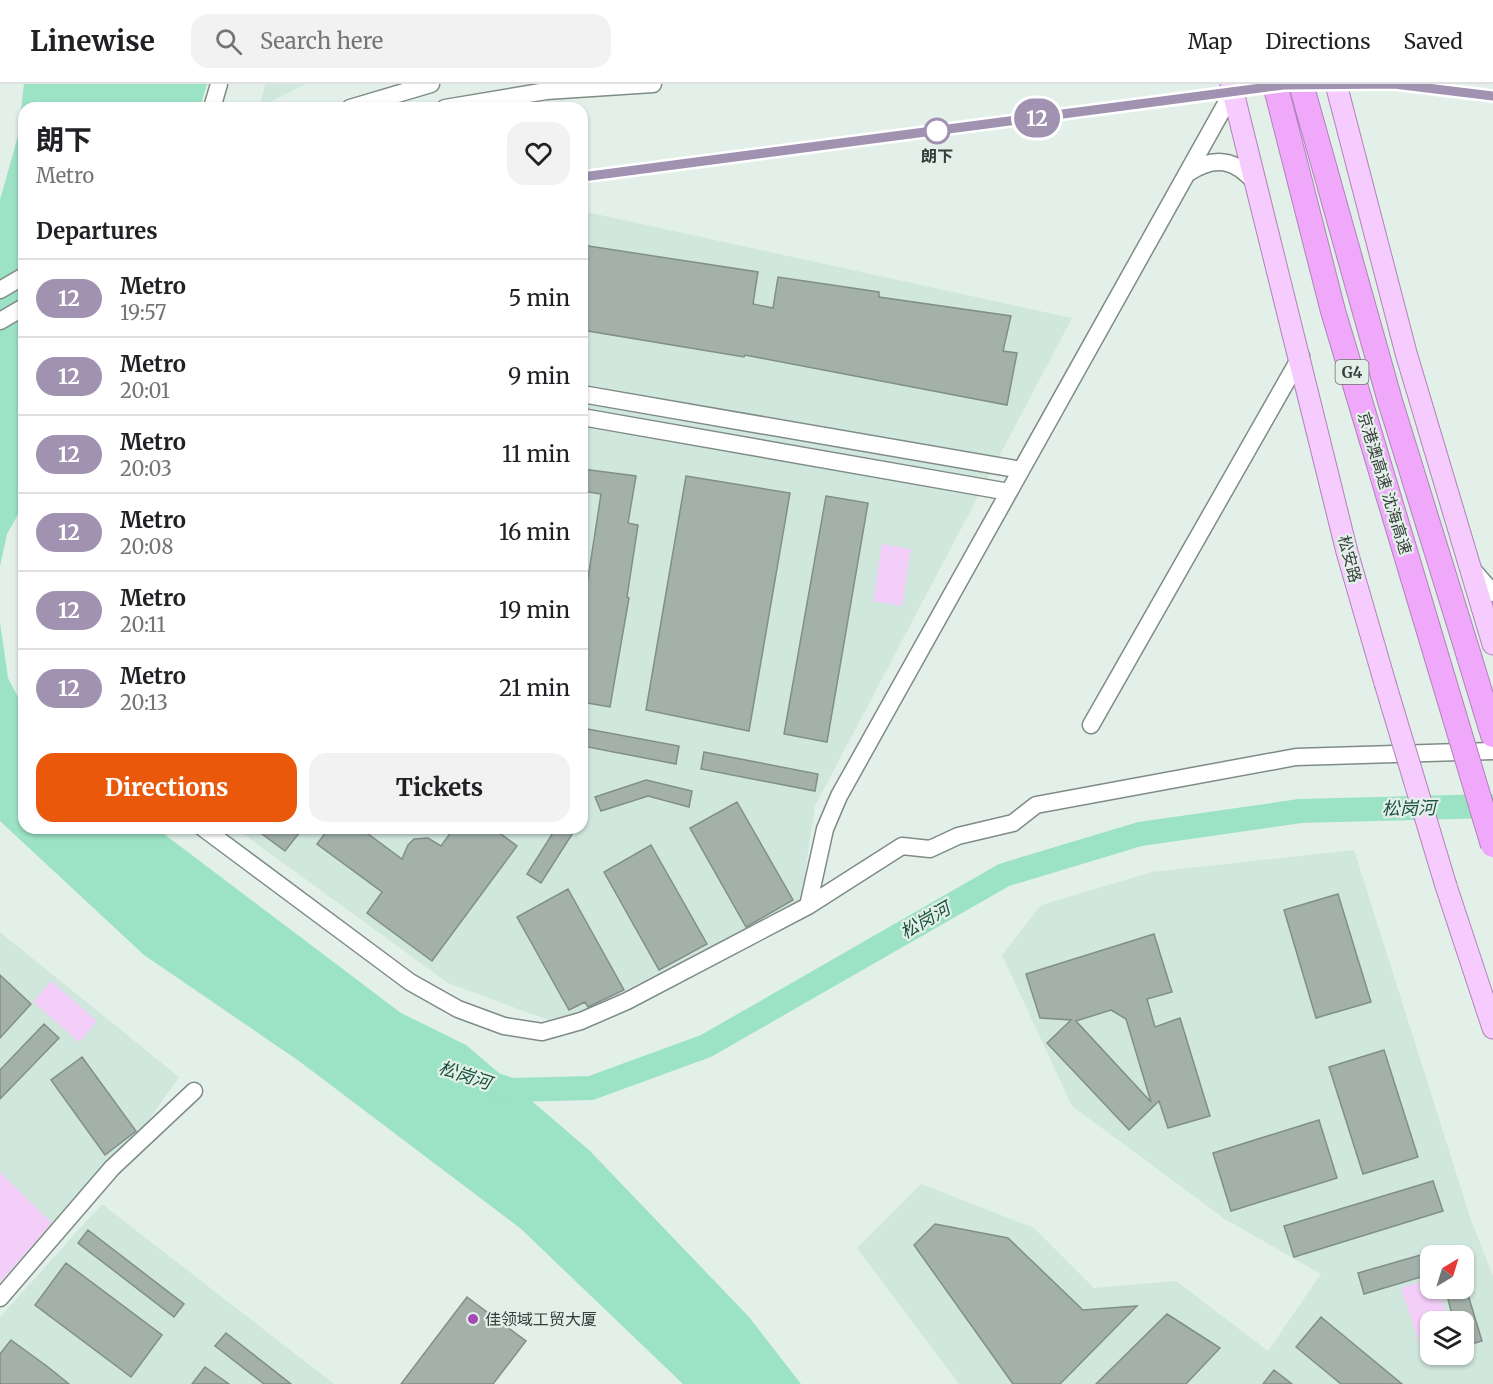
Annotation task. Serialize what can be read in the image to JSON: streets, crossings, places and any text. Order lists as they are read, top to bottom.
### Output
{
  "streets": {
    "highway": ["G4", "京港澳高速 沈海高速"],
    "main road": ["松安路"]
  },
  "water": ["松岗河"],
  "places": ["朗下", "佳领域工贸大厦"],
  "lines": ["metro line 12"],
  "north": "top right",
  "page": {
    "header": "Linewise",
    "search": "Search here",
    "nav": ["Map", "Directions", "Saved"],
    "on_map": "12",
    "heading": [
      ["朗下", "Metro"],
      "Departures"
    ],
    "list": [
      {
        "mark": "12",
        "name": "Metro",
        "note": "19:57",
        "value": "5 min"
      },
      {
        "mark": "12",
        "name": "Metro",
        "note": "20:01",
        "value": "9 min"
      },
      {
        "mark": "12",
        "name": "Metro",
        "note": "20:03",
        "value": "11 min"
      },
      {
        "mark": "12",
        "name": "Metro",
        "note": "20:08",
        "value": "16 min"
      },
      {
        "mark": "12",
        "name": "Metro",
        "note": "20:11",
        "value": "19 min"
      },
      {
        "mark": "12",
        "name": "Metro",
        "note": "20:13",
        "value": "21 min"
      }
    ],
    "buttons": ["Directions", "Tickets"]
  }
}
